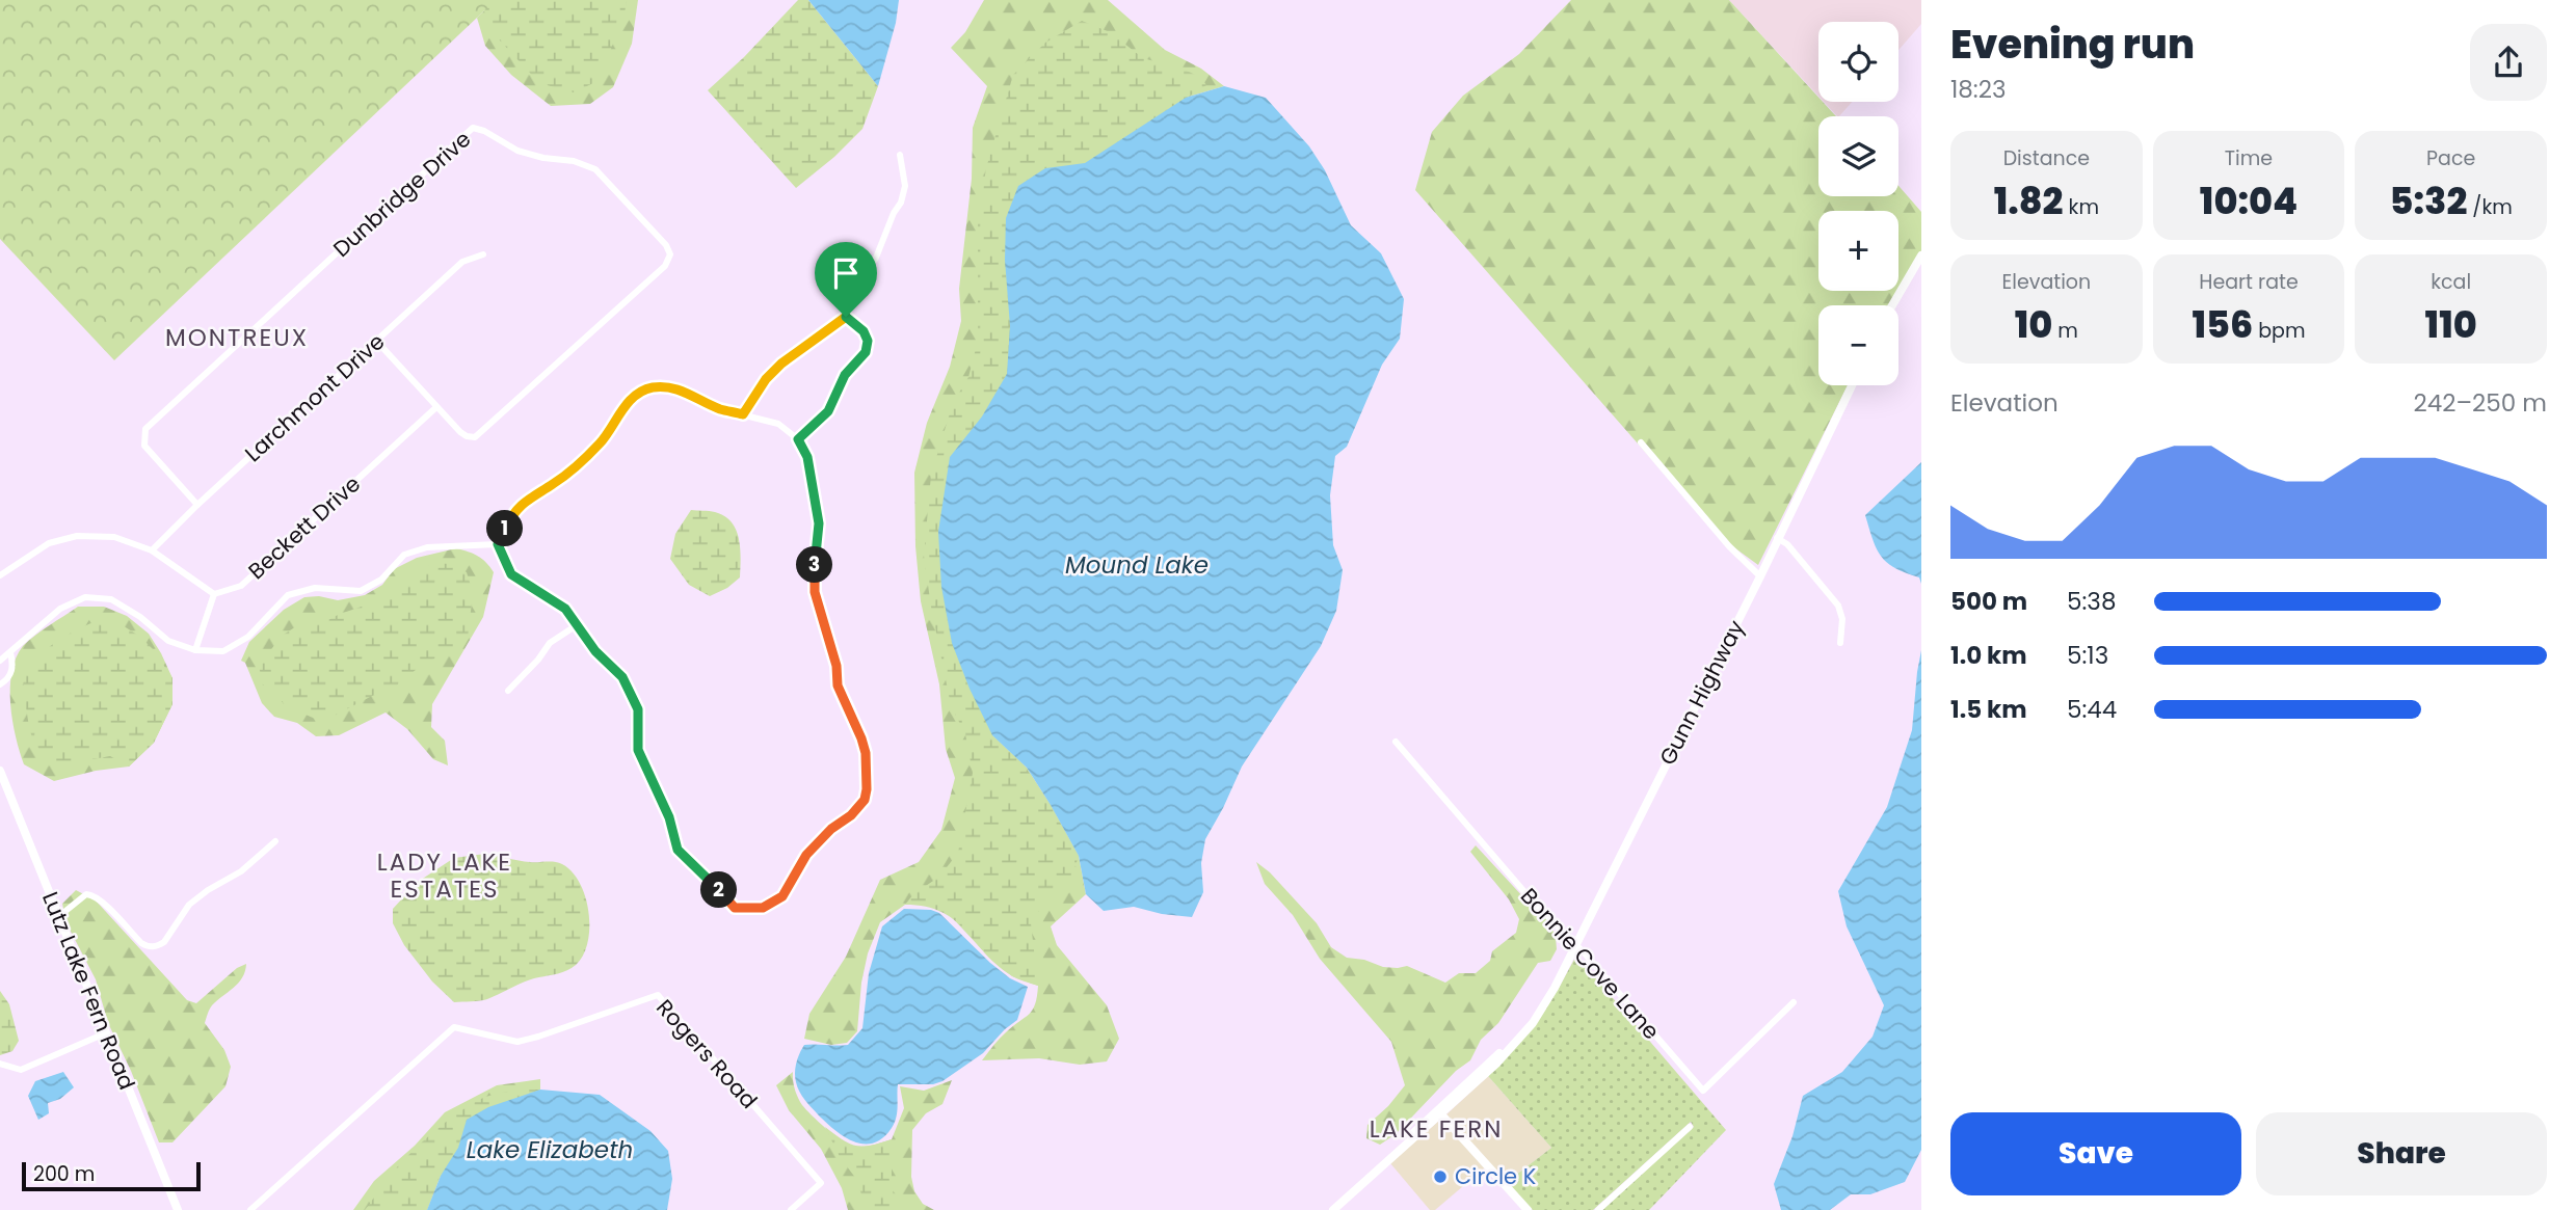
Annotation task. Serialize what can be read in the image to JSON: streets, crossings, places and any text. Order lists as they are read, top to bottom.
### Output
{
  "streets": {
    "main road": ["Gunn Highway", "Lutz Lake Fern Road"],
    "street": [
      "Dunbridge Drive",
      "Larchmont Drive",
      "Beckett Drive",
      "Bonnie Cove Lane",
      "Rogers Road"
    ]
  },
  "crossings": [
    ["Dunbridge Drive", "Larchmont Drive"],
    ["Dunbridge Drive", "Beckett Drive"],
    ["Gunn Highway", "Bonnie Cove Lane"]
  ],
  "districts": ["MONTREUX", "LADY LAKE ESTATES", "LAKE FERN"],
  "water": ["Mound Lake", "Lake Elizabeth"],
  "places": ["Circle K"],
  "scale_bar": "200 m",
  "page": {
    "heading": ["Evening run", "18:23"],
    "map_buttons": ["+", "−"],
    "stats": [
      ["Distance", "1.82 km"],
      ["Time", "10:04"],
      ["Pace", "5:32 /km"],
      ["Elevation", "10 m"],
      ["Heart rate", "156 bpm"],
      ["kcal", "110"]
    ],
    "chart": ["Elevation", "242–250 m"],
    "pins": ["1", "3", "2"],
    "list": [
      {
        "name": "500 m",
        "note": "5:38"
      },
      {
        "name": "1.0 km",
        "note": "5:13"
      },
      {
        "name": "1.5 km",
        "note": "5:44"
      }
    ],
    "buttons": ["Save", "Share"],
    "scale": "200 m"
  }
}
